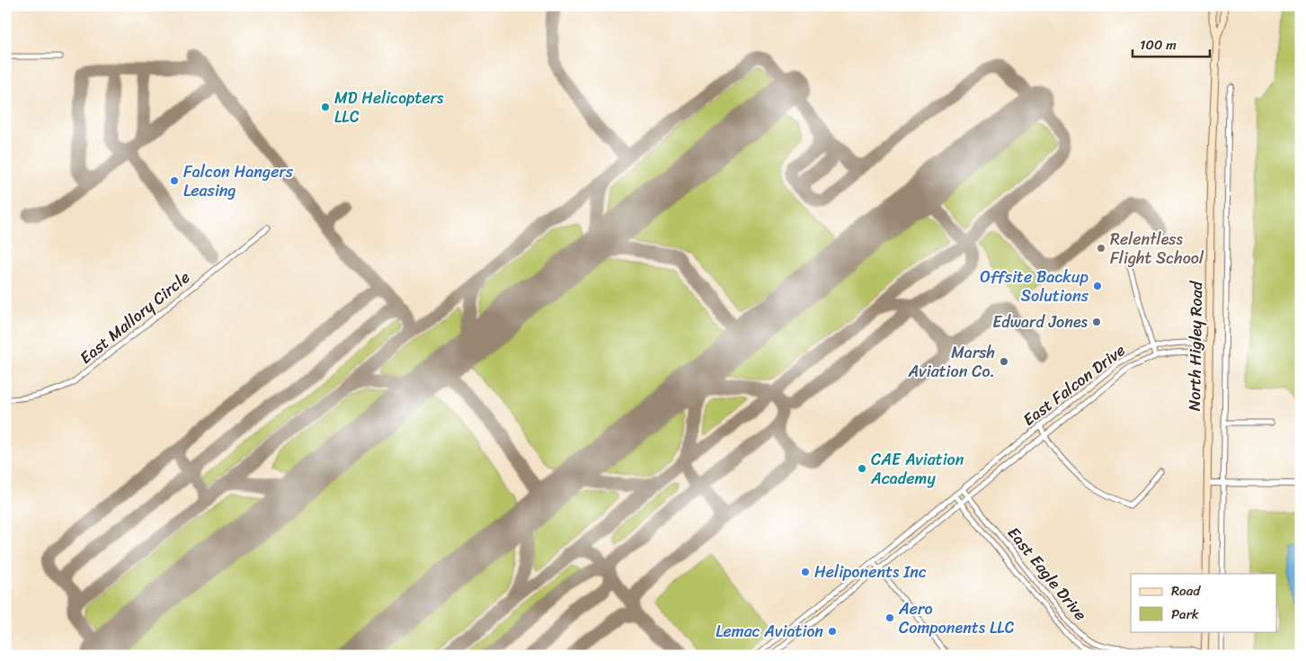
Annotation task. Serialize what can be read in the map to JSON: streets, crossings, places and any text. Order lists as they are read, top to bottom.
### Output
{
  "streets": {
    "main road": ["North Higley Road"],
    "street": ["East Mallory Circle", "East Falcon Drive", "East Eagle Drive"]
  },
  "crossings": [
    ["North Higley Road", "East Falcon Drive"],
    ["East Falcon Drive", "East Eagle Drive"]
  ],
  "places": [
    "MD Helicopters LLC",
    "Falcon Hangers Leasing",
    "Relentless Flight School",
    "Offsite Backup Solutions",
    "Edward Jones",
    "Marsh Aviation Co.",
    "CAE Aviation Academy",
    "Heliponents Inc",
    "Aero Components LLC",
    "Lemac Aviation"
  ],
  "legend": ["Road", "Park"],
  "scale_bar": "100 m"
}
